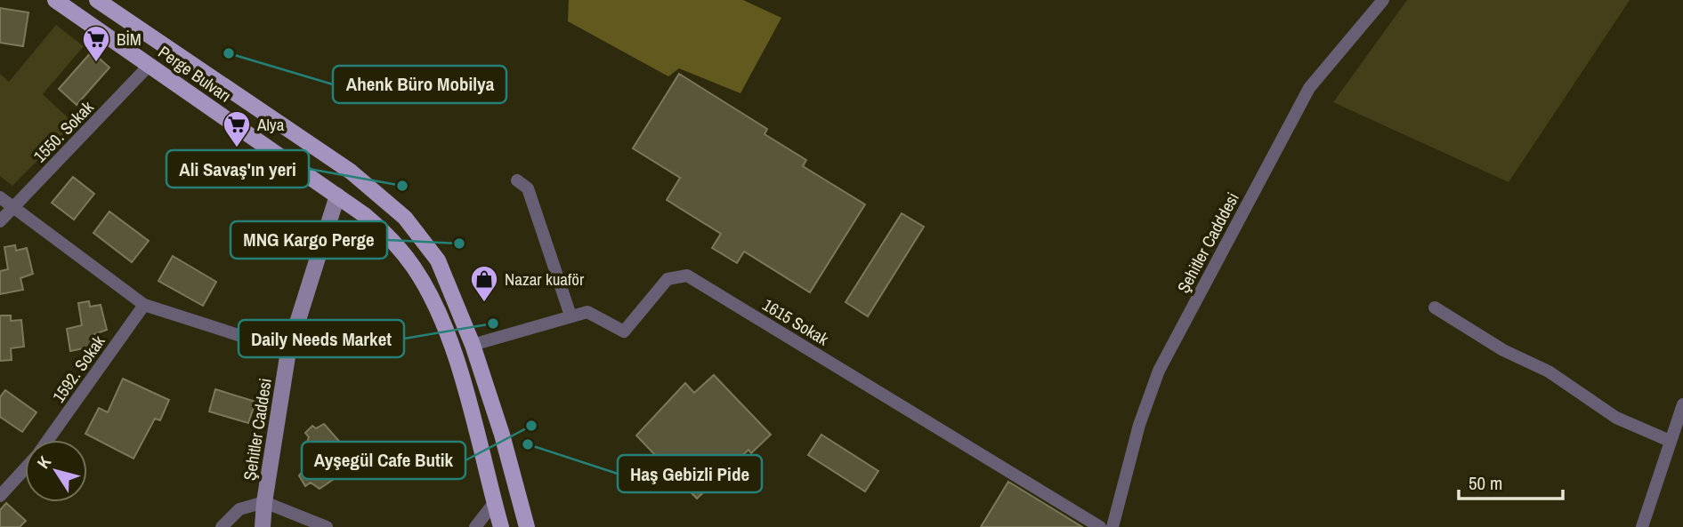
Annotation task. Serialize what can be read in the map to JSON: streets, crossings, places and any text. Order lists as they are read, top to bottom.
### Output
{
  "streets": {
    "main road": ["Perge Bulvarı"],
    "street": [
      "1550. Sokak",
      "Şehitler Cadddesi",
      "1615 Sokak",
      "1592. Sokak",
      "Şehitler Caddesi"
    ]
  },
  "crossings": [
    ["Perge Bulvarı", "1550. Sokak"],
    ["Perge Bulvarı", "1615 Sokak"],
    ["Perge Bulvarı", "Şehitler Caddesi"]
  ],
  "places": {
    "other": [
      "Ahenk Büro Mobilya",
      "Ali Savaş'ın yeri",
      "MNG Kargo Perge",
      "Daily Needs Market",
      "Ayşegül Cafe Butik",
      "Haş Gebizli Pide"
    ],
    "supermarket": ["BİM", "Alya"],
    "shop": ["Nazar kuaför"]
  },
  "scale_bar": "50 m",
  "north": "top left"
}
